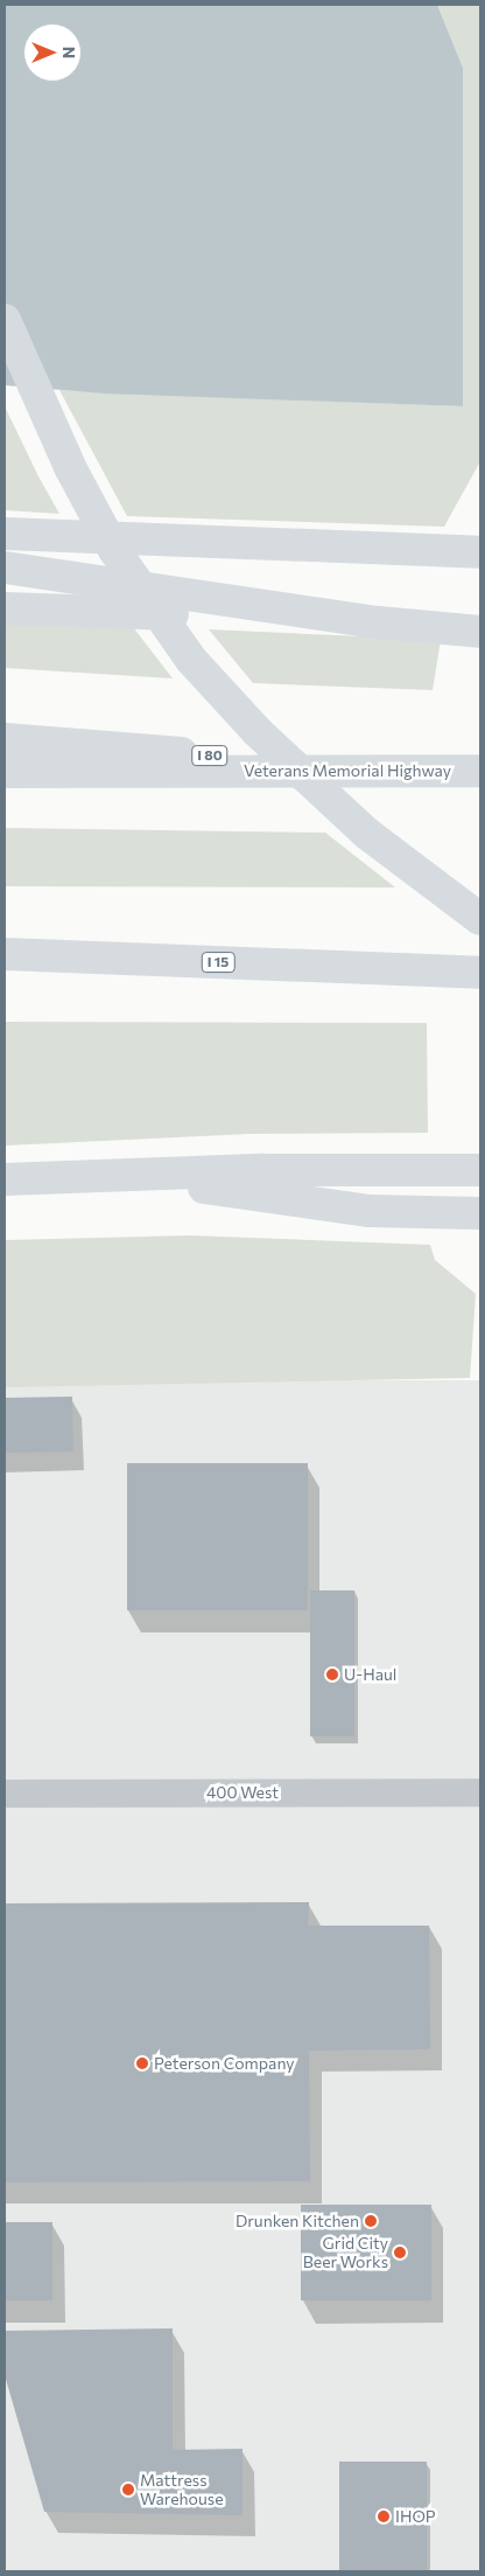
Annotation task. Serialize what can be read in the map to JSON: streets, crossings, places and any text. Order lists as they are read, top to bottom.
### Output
{
  "streets": {
    "highway": ["I 80", "Veterans Memorial Highway", "I 15"],
    "street": ["400 West"]
  },
  "crossings": [
    ["I 80", "Veterans Memorial Highway"]
  ],
  "places": [
    "U-Haul",
    "Peterson Company",
    "Drunken Kitchen",
    "Grid City Beer Works",
    "Mattress Warehouse",
    "IHOP"
  ],
  "north": "right"
}
